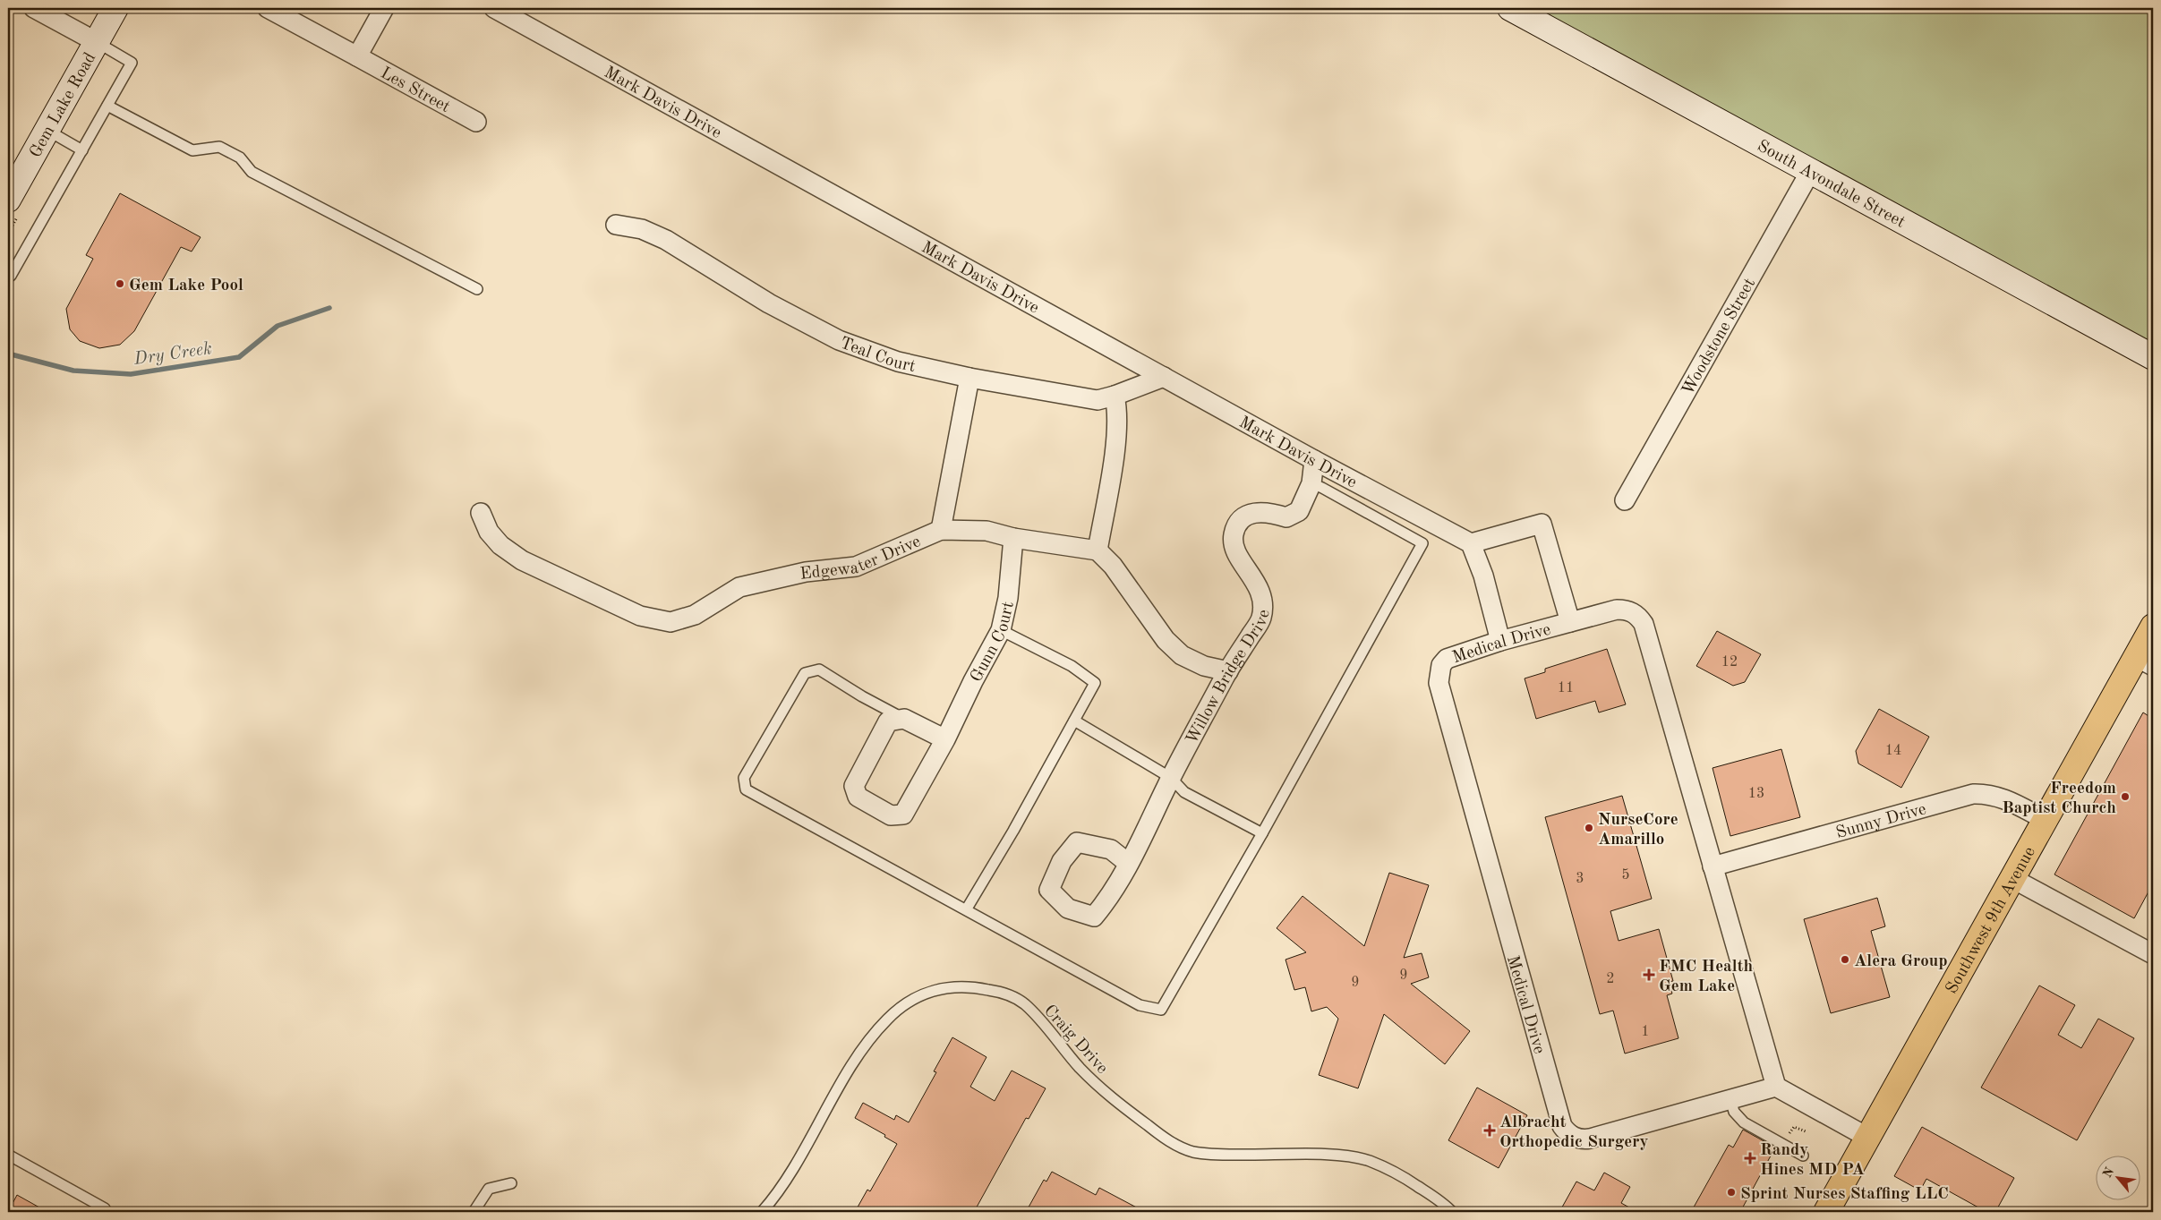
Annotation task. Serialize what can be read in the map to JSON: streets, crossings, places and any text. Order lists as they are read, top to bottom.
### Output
{
  "streets": {
    "main road": ["Southwest 9th Avenue"],
    "street": [
      "Les Street",
      "Mark Davis Drive",
      "Gem Lake Road",
      "South Avondale Street",
      "Woodstone Street",
      "Teal Court",
      "Edgewater Drive",
      "Gunn Court",
      "Medical Drive",
      "Willow Bridge Drive",
      "Sunny Drive"
    ],
    "lane": ["Craig Drive"]
  },
  "crossings": [
    ["Mark Davis Drive", "Teal Court"],
    ["Mark Davis Drive", "Willow Bridge Drive"],
    ["South Avondale Street", "Woodstone Street"],
    ["Edgewater Drive", "Gunn Court"],
    ["Medical Drive", "Sunny Drive"],
    ["Sunny Drive", "Southwest 9th Avenue"]
  ],
  "water": ["Dry Creek"],
  "places": {
    "other": [
      "Gem Lake Pool",
      "Freedom Baptist Church",
      "NurseCore Amarillo",
      "Alera Group",
      "Sprint Nurses Staffing LLC"
    ],
    "health": ["FMC Health Gem Lake", "Albracht Orthopedic Surgery", "Randy Hines MD PA"]
  },
  "house_numbers": [
    "12",
    "11",
    "14",
    "13",
    "5",
    "3",
    "9",
    "2",
    "9",
    "1"
  ],
  "north": "top left"
}
